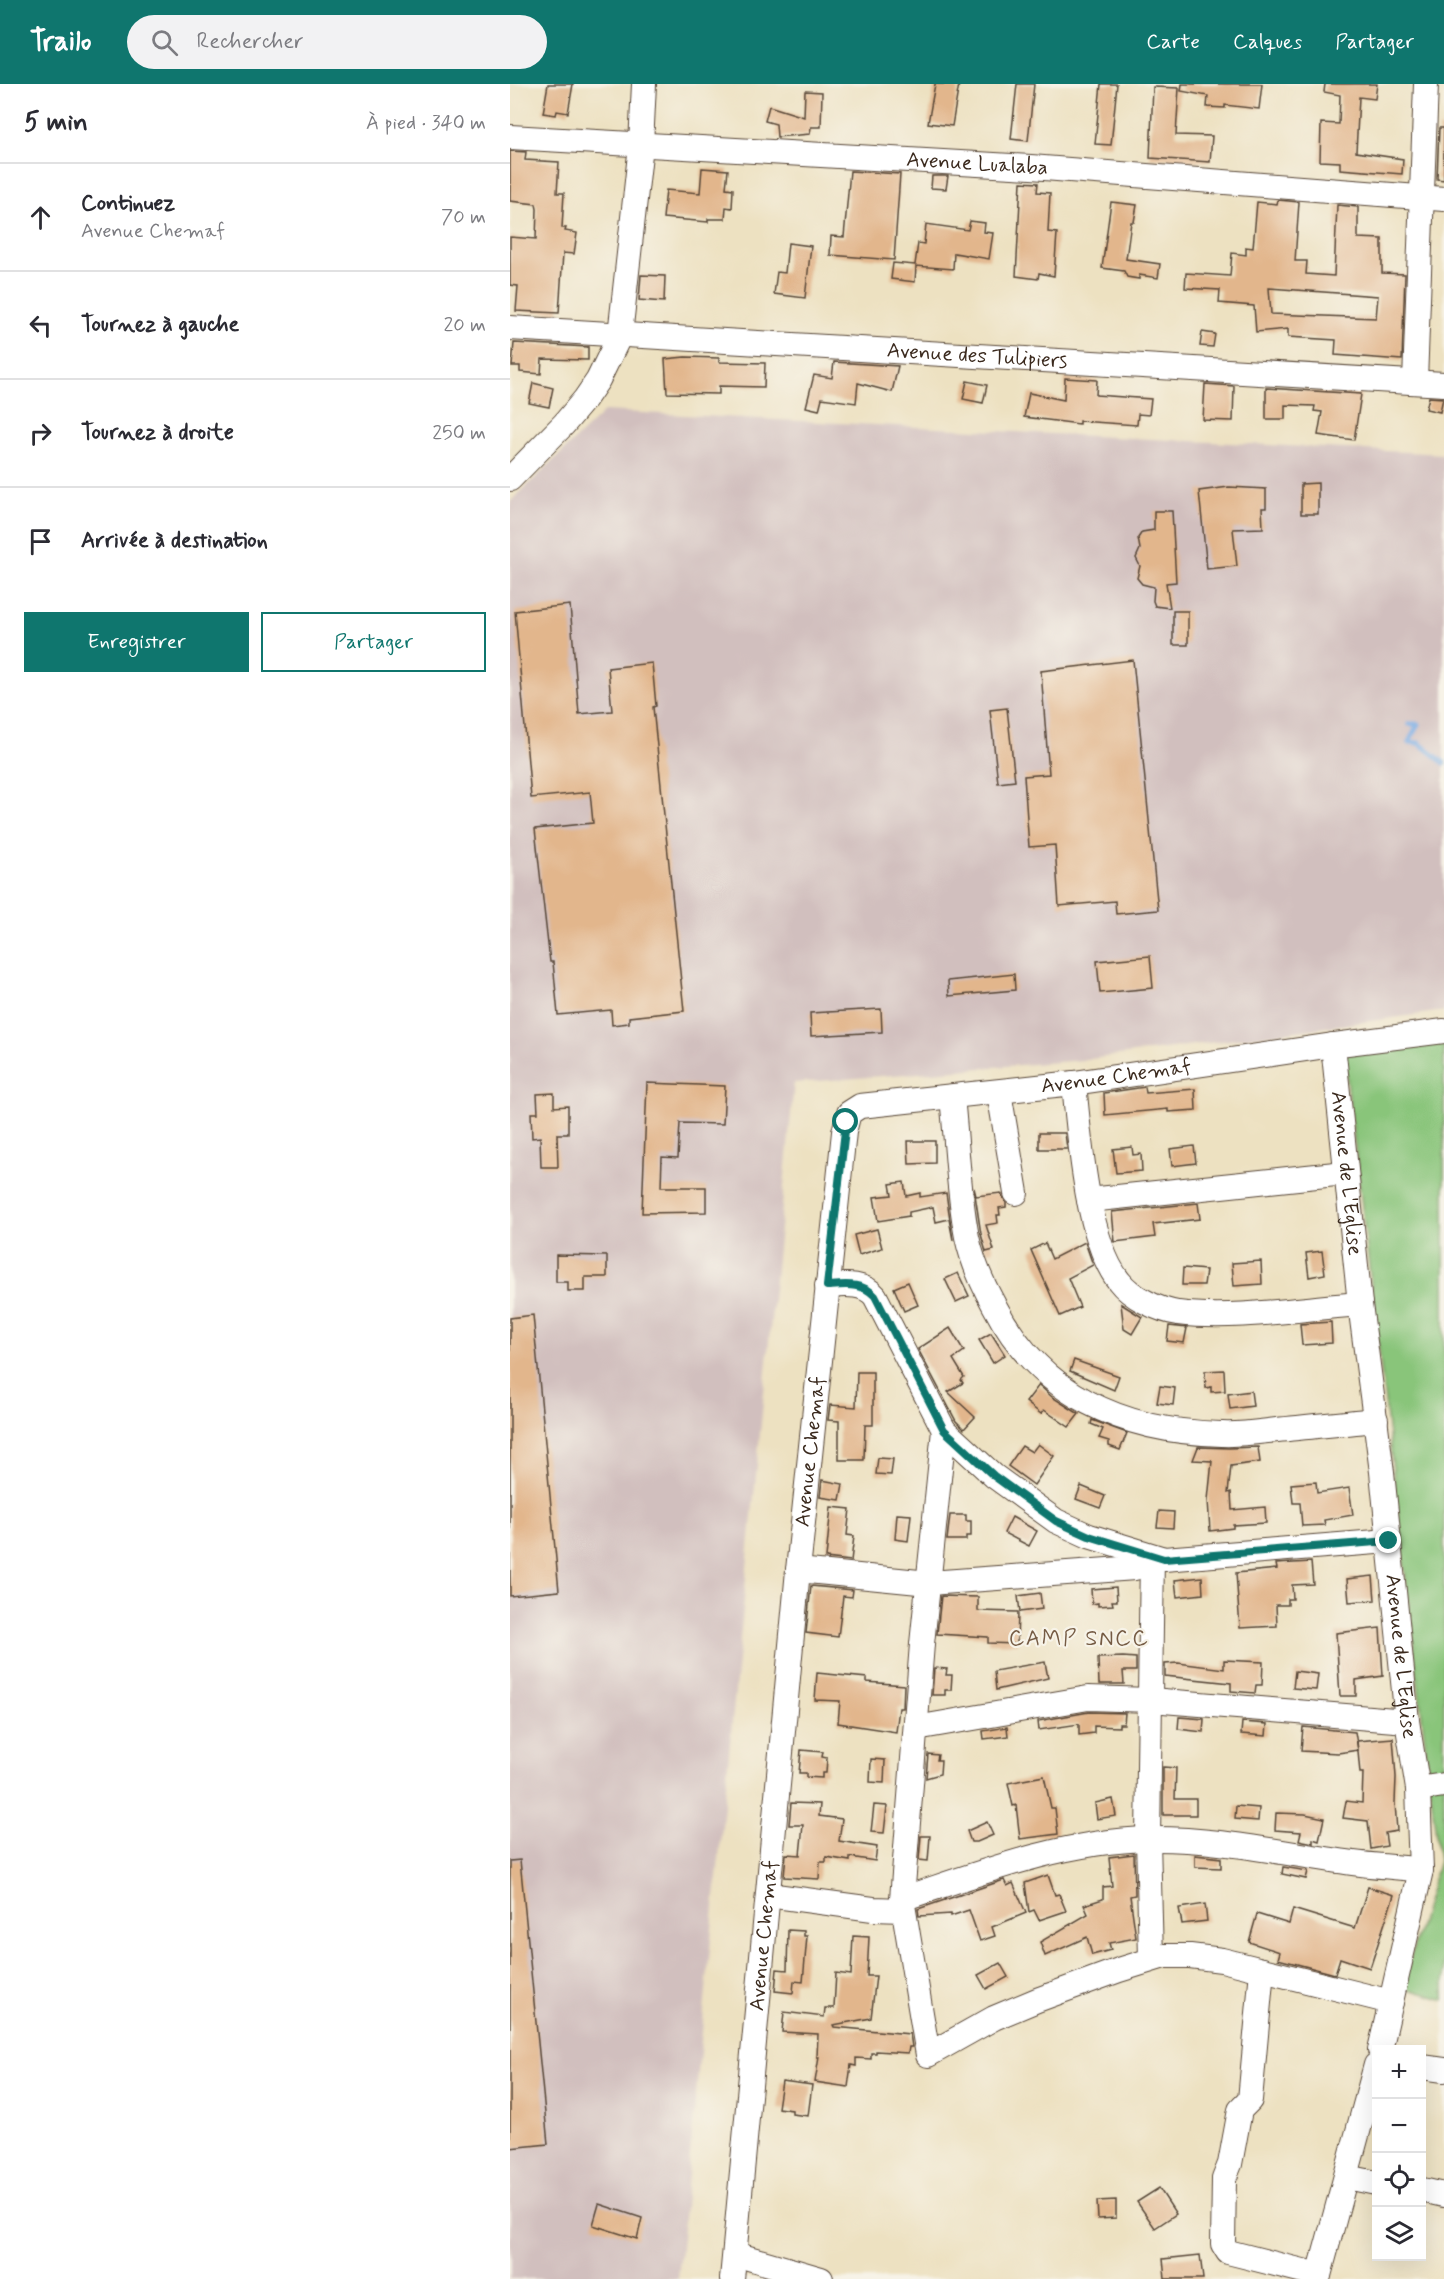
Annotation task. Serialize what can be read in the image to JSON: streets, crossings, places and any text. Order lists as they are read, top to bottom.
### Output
{
  "streets": {
    "street": [
      "Avenue Lualaba",
      "Avenue des Tulipiers",
      "Avenue Chemaf",
      "Avenue de L'Eglise"
    ]
  },
  "crossings": [
    ["Avenue Chemaf", "Avenue de L'Eglise"]
  ],
  "districts": ["CAMP SNCC"],
  "page": {
    "header": "Trailo",
    "search": "Rechercher",
    "nav": ["Carte", "Calques", "Partager"],
    "heading": ["5 min", "À pied · 340 m"],
    "list": [
      ["Continuez", "Avenue Chemaf", "70 m"],
      ["Tournez à gauche", "20 m"],
      ["Tournez à droite", "250 m"],
      "Arrivée à destination"
    ],
    "buttons": ["Enregistrer", "Partager"],
    "map_buttons": ["+", "−"]
  }
}
